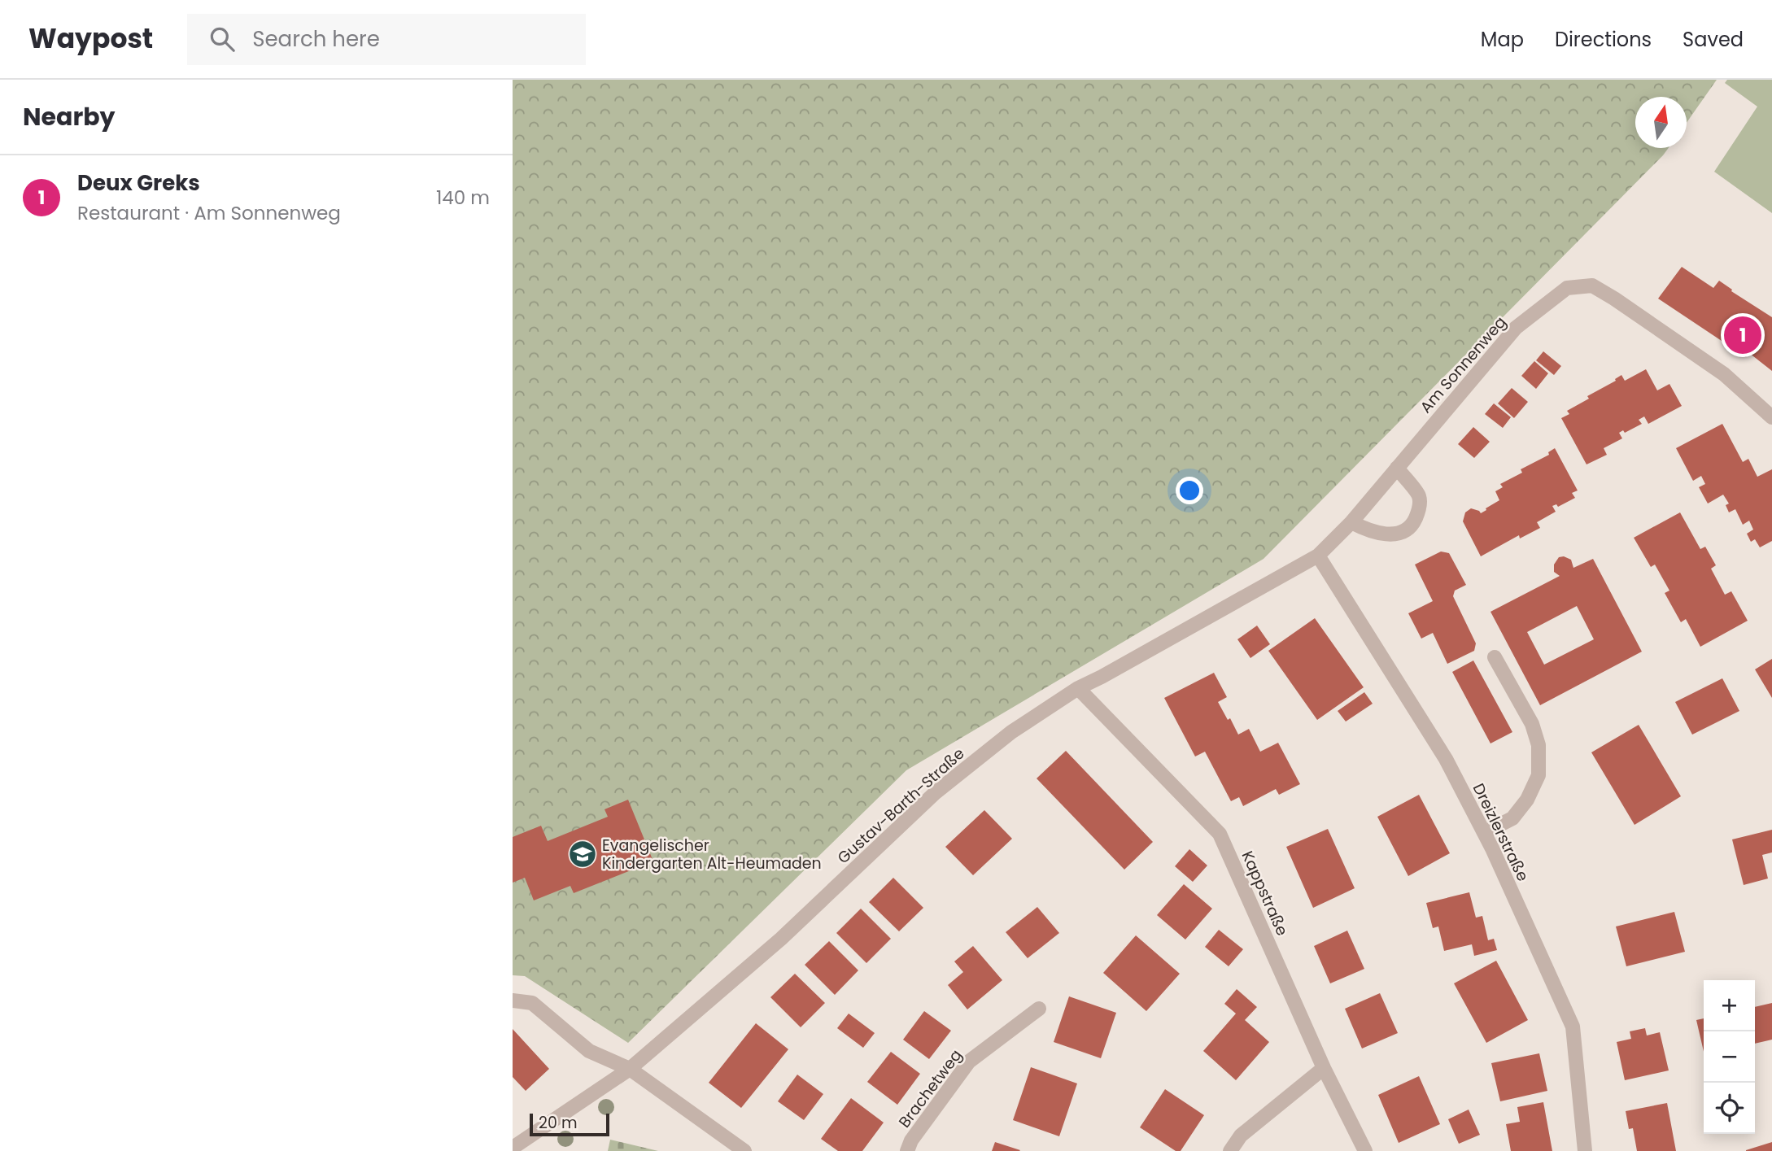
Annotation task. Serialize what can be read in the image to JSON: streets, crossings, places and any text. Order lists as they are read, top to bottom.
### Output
{
  "streets": {
    "street": [
      "Am Sonnenweg",
      "Gustav-Barth-Straße",
      "Dreizlerstraße",
      "Kappstraße",
      "Brachetweg"
    ]
  },
  "crossings": [
    ["Am Sonnenweg", "Gustav-Barth-Straße"],
    ["Am Sonnenweg", "Dreizlerstraße"],
    ["Gustav-Barth-Straße", "Dreizlerstraße"],
    ["Gustav-Barth-Straße", "Kappstraße"]
  ],
  "places": {
    "school or university": ["Evangelischer Kindergarten Alt-Heumaden"]
  },
  "scale_bar": "20 m",
  "north": "top",
  "page": {
    "header": "Waypost",
    "search": "Search here",
    "nav": ["Map", "Directions", "Saved"],
    "heading": "Nearby",
    "list": [
      {
        "mark": "1",
        "name": "Deux Greks",
        "note": "Restaurant · Am Sonnenweg",
        "value": "140 m"
      }
    ],
    "pins": "1",
    "map_buttons": ["+", "−"],
    "scale": "20 m"
  }
}
